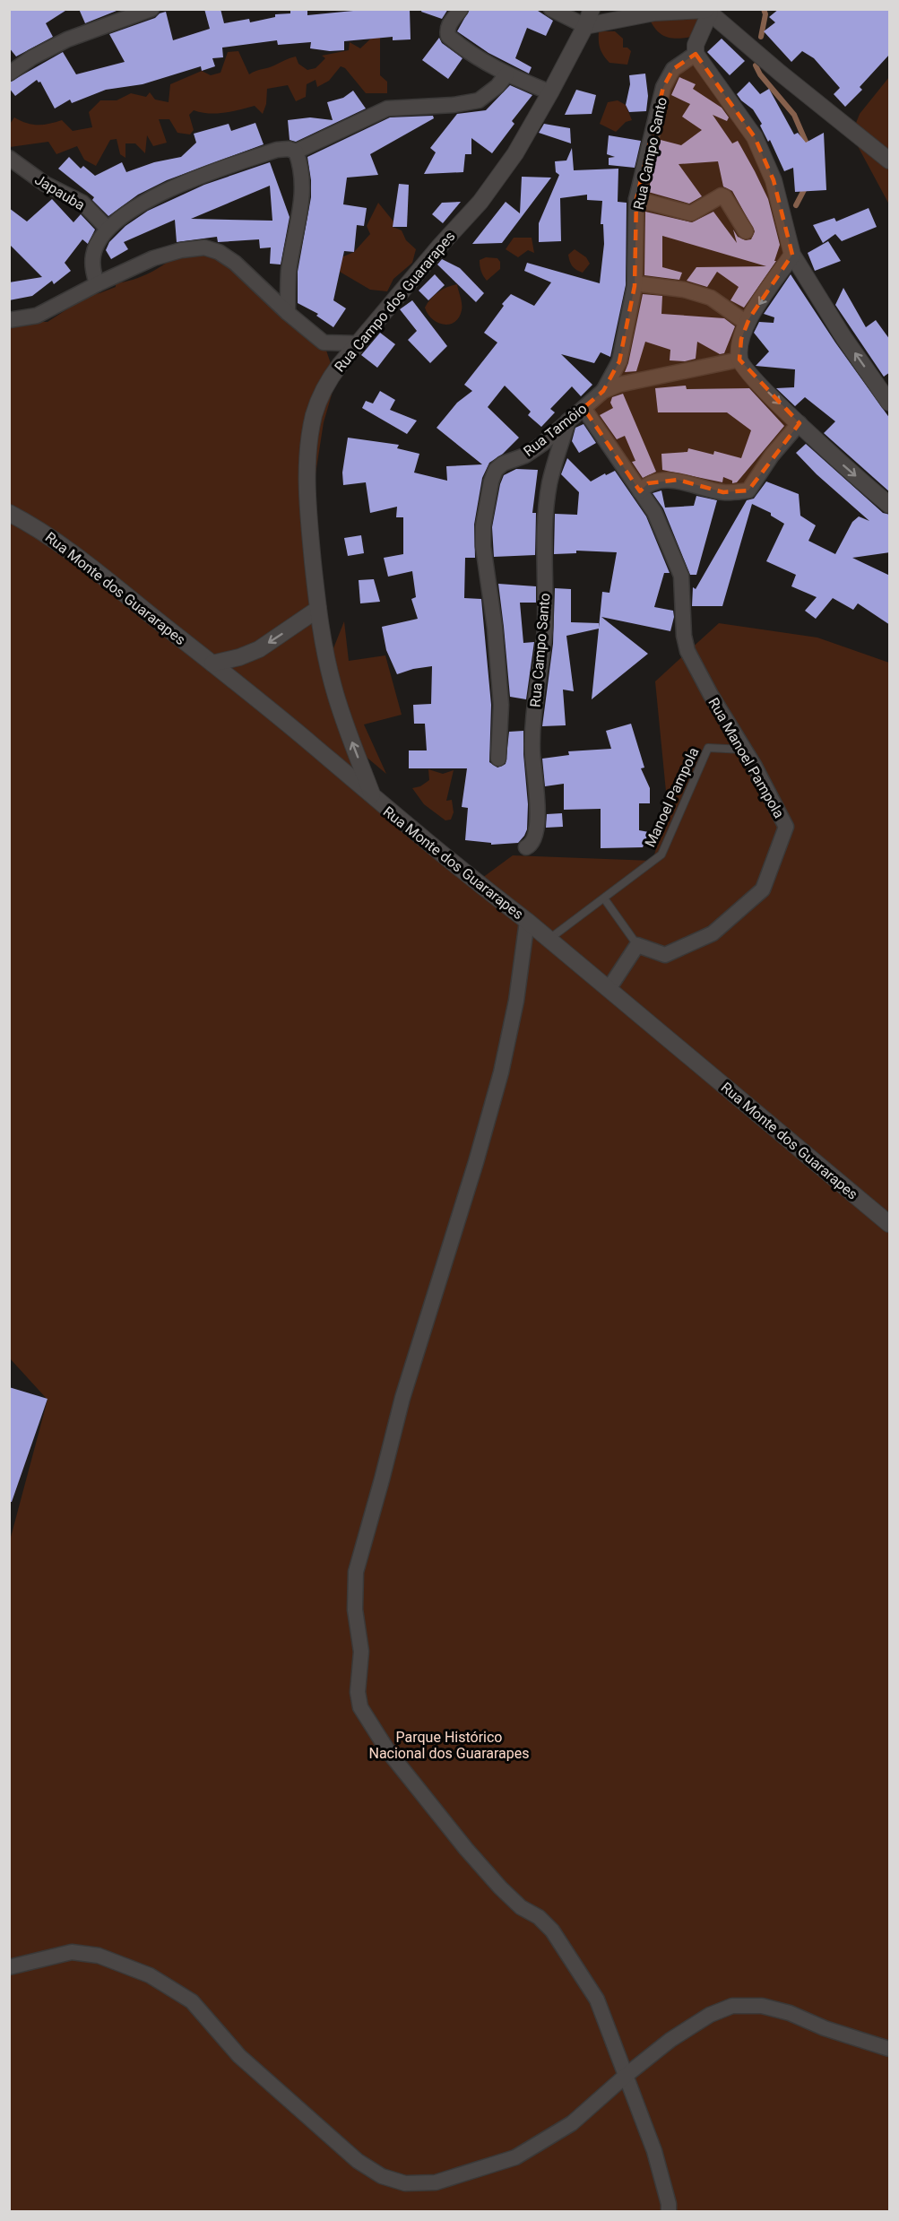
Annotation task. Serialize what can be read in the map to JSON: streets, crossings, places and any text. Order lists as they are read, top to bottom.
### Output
{
  "streets": {
    "street": [
      "Rua Campo Santo",
      "Japauba",
      "Rua Campo dos Guararapes",
      "Rua Tamôio",
      "Rua Monte dos Guararapes",
      "Rua Manoel Pampola"
    ],
    "lane": ["Manoel Pampola"]
  },
  "crossings": [
    ["Rua Campo Santo", "Rua Tamôio"],
    ["Rua Campo dos Guararapes", "Rua Monte dos Guararapes"],
    ["Rua Tamôio", "Rua Manoel Pampola"],
    ["Rua Monte dos Guararapes", "Manoel Pampola"],
    ["Rua Manoel Pampola", "Manoel Pampola"]
  ],
  "parks": ["Parque Histórico Nacional dos Guararapes"]
}
